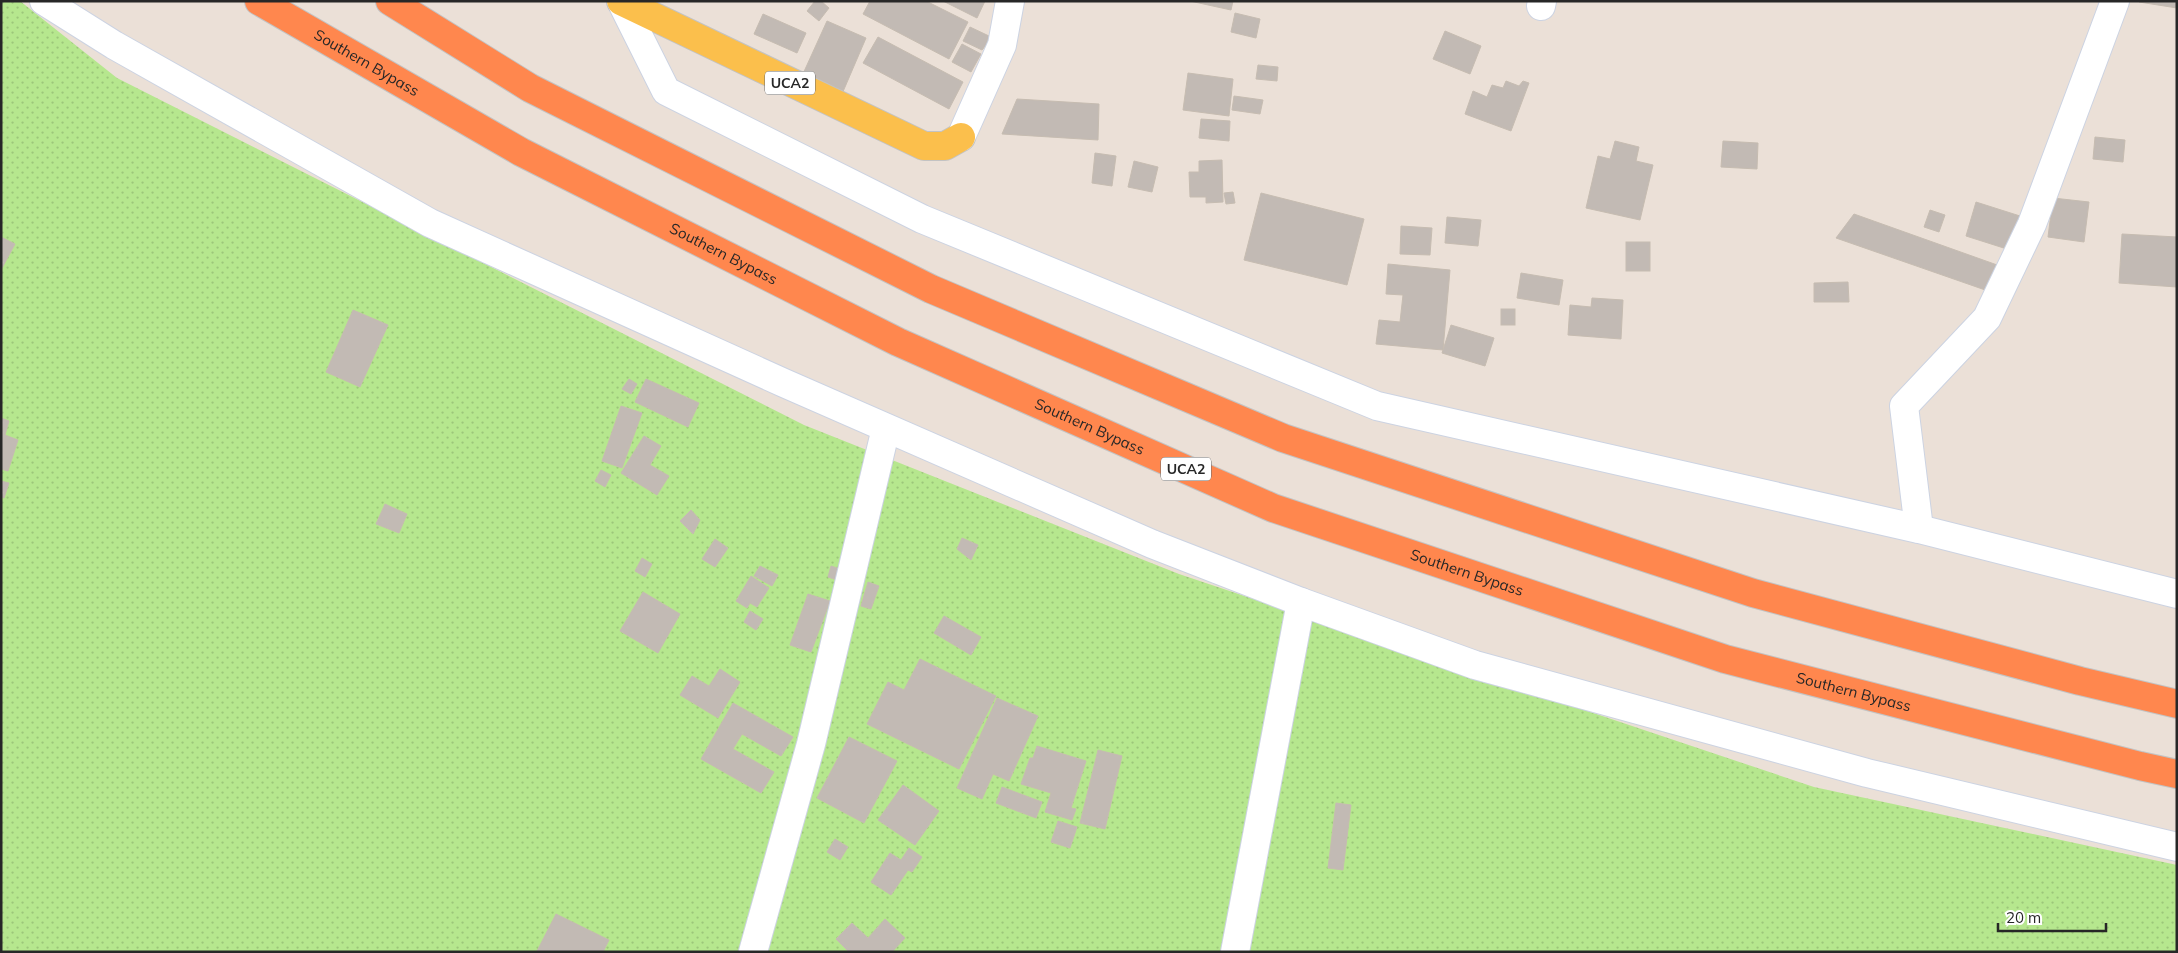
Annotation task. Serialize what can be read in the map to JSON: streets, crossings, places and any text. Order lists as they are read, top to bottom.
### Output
{
  "streets": {
    "highway": ["Southern Bypass", "UCA2"]
  },
  "scale_bar": "20 m"
}
